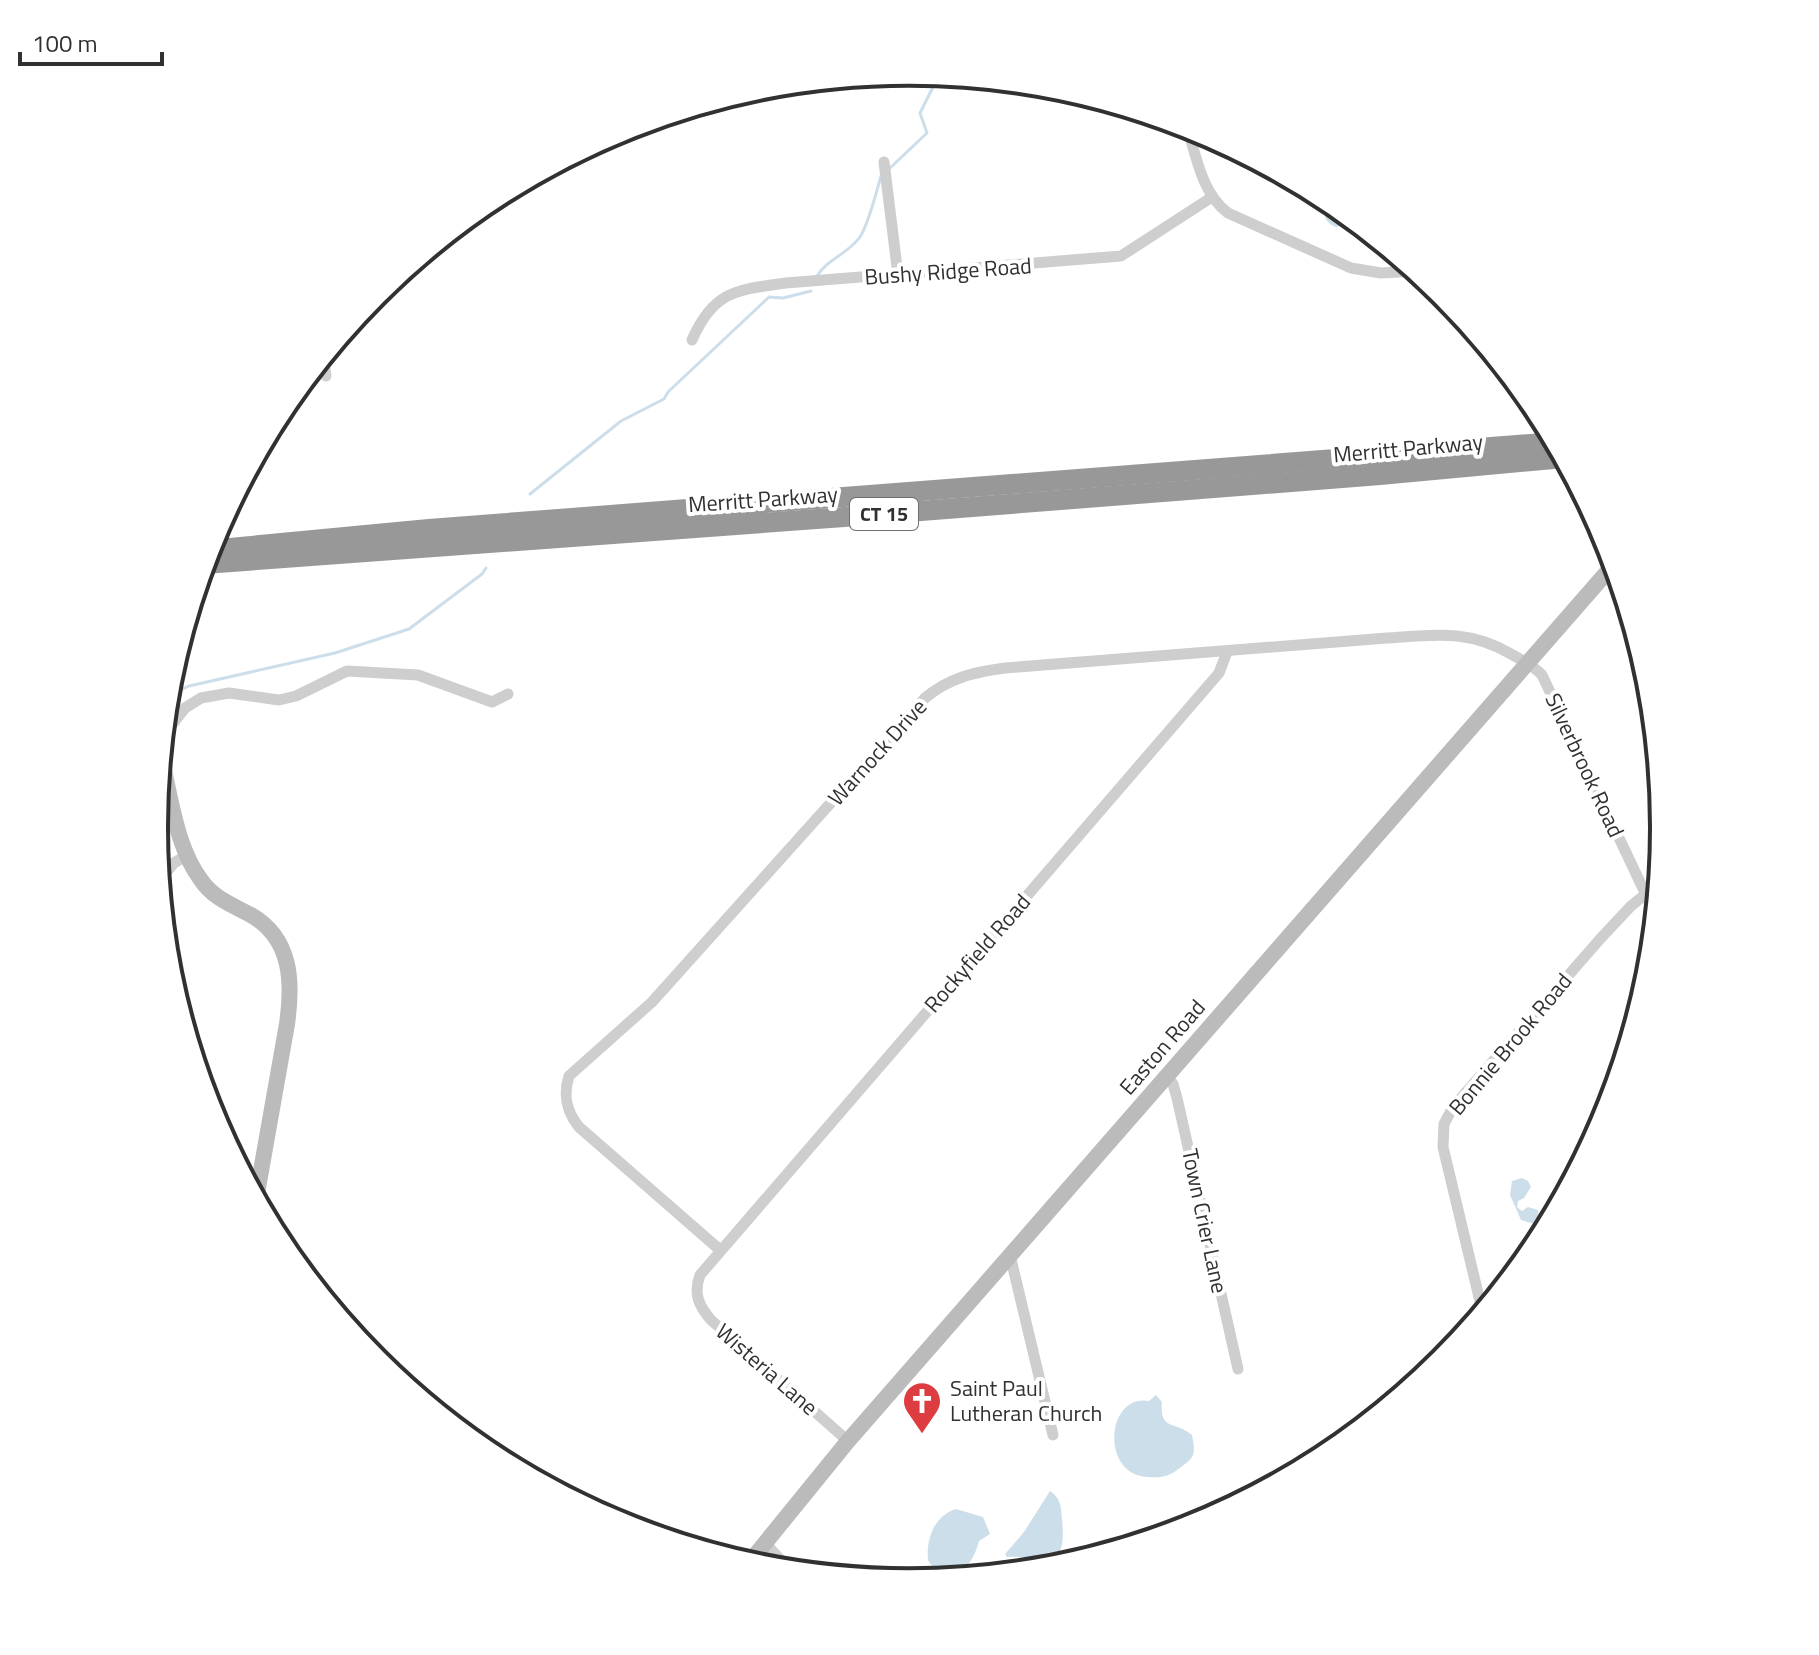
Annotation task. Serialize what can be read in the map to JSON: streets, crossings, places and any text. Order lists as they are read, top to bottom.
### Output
{
  "streets": {
    "highway": ["Merritt Parkway", "CT 15"],
    "main road": ["Easton Road"],
    "street": [
      "Bushy Ridge Road",
      "Warnock Drive",
      "Silverbrook Road",
      "Rockyfield Road",
      "Bonnie Brook Road",
      "Town Crier Lane",
      "Wisteria Lane"
    ]
  },
  "crossings": [
    ["Warnock Drive", "Silverbrook Road"],
    ["Warnock Drive", "Rockyfield Road"],
    ["Warnock Drive", "Easton Road"],
    ["Warnock Drive", "Wisteria Lane"],
    ["Silverbrook Road", "Bonnie Brook Road"],
    ["Silverbrook Road", "Easton Road"],
    ["Rockyfield Road", "Wisteria Lane"],
    ["Easton Road", "Town Crier Lane"],
    ["Easton Road", "Wisteria Lane"]
  ],
  "places": {
    "church": ["Saint Paul Lutheran Church"]
  },
  "scale_bar": "100 m"
}
